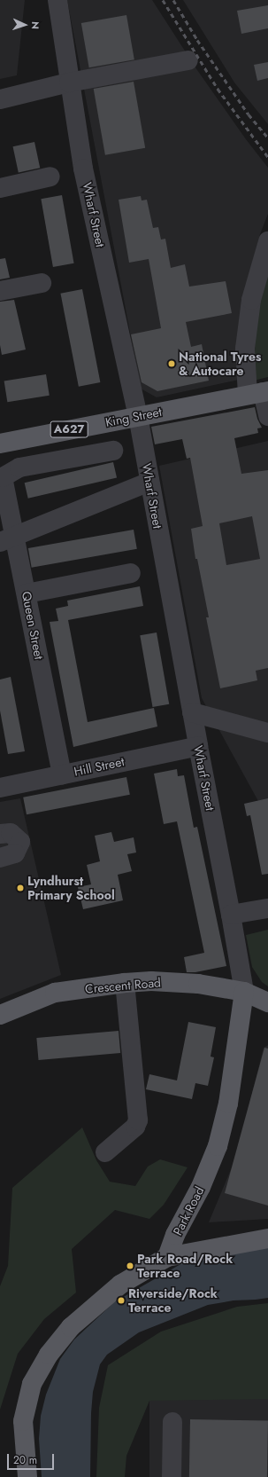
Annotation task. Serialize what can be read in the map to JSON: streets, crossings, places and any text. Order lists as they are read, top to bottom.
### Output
{
  "streets": {
    "main road": [
      "King Street",
      "A627",
      "Crescent Road",
      "Park Road"
    ],
    "street": ["Wharf Street", "Queen Street", "Hill Street"]
  },
  "crossings": [
    ["Wharf Street", "King Street"],
    ["Wharf Street", "Hill Street"],
    ["Wharf Street", "Crescent Road"],
    ["Wharf Street", "Park Road"],
    ["Queen Street", "Hill Street"],
    ["Crescent Road", "Park Road"]
  ],
  "places": [
    "National Tyres & Autocare",
    "Lyndhurst Primary School",
    "Park Road/Rock Terrace",
    "Riverside/Rock Terrace"
  ],
  "scale_bar": "20 m",
  "north": "right"
}
